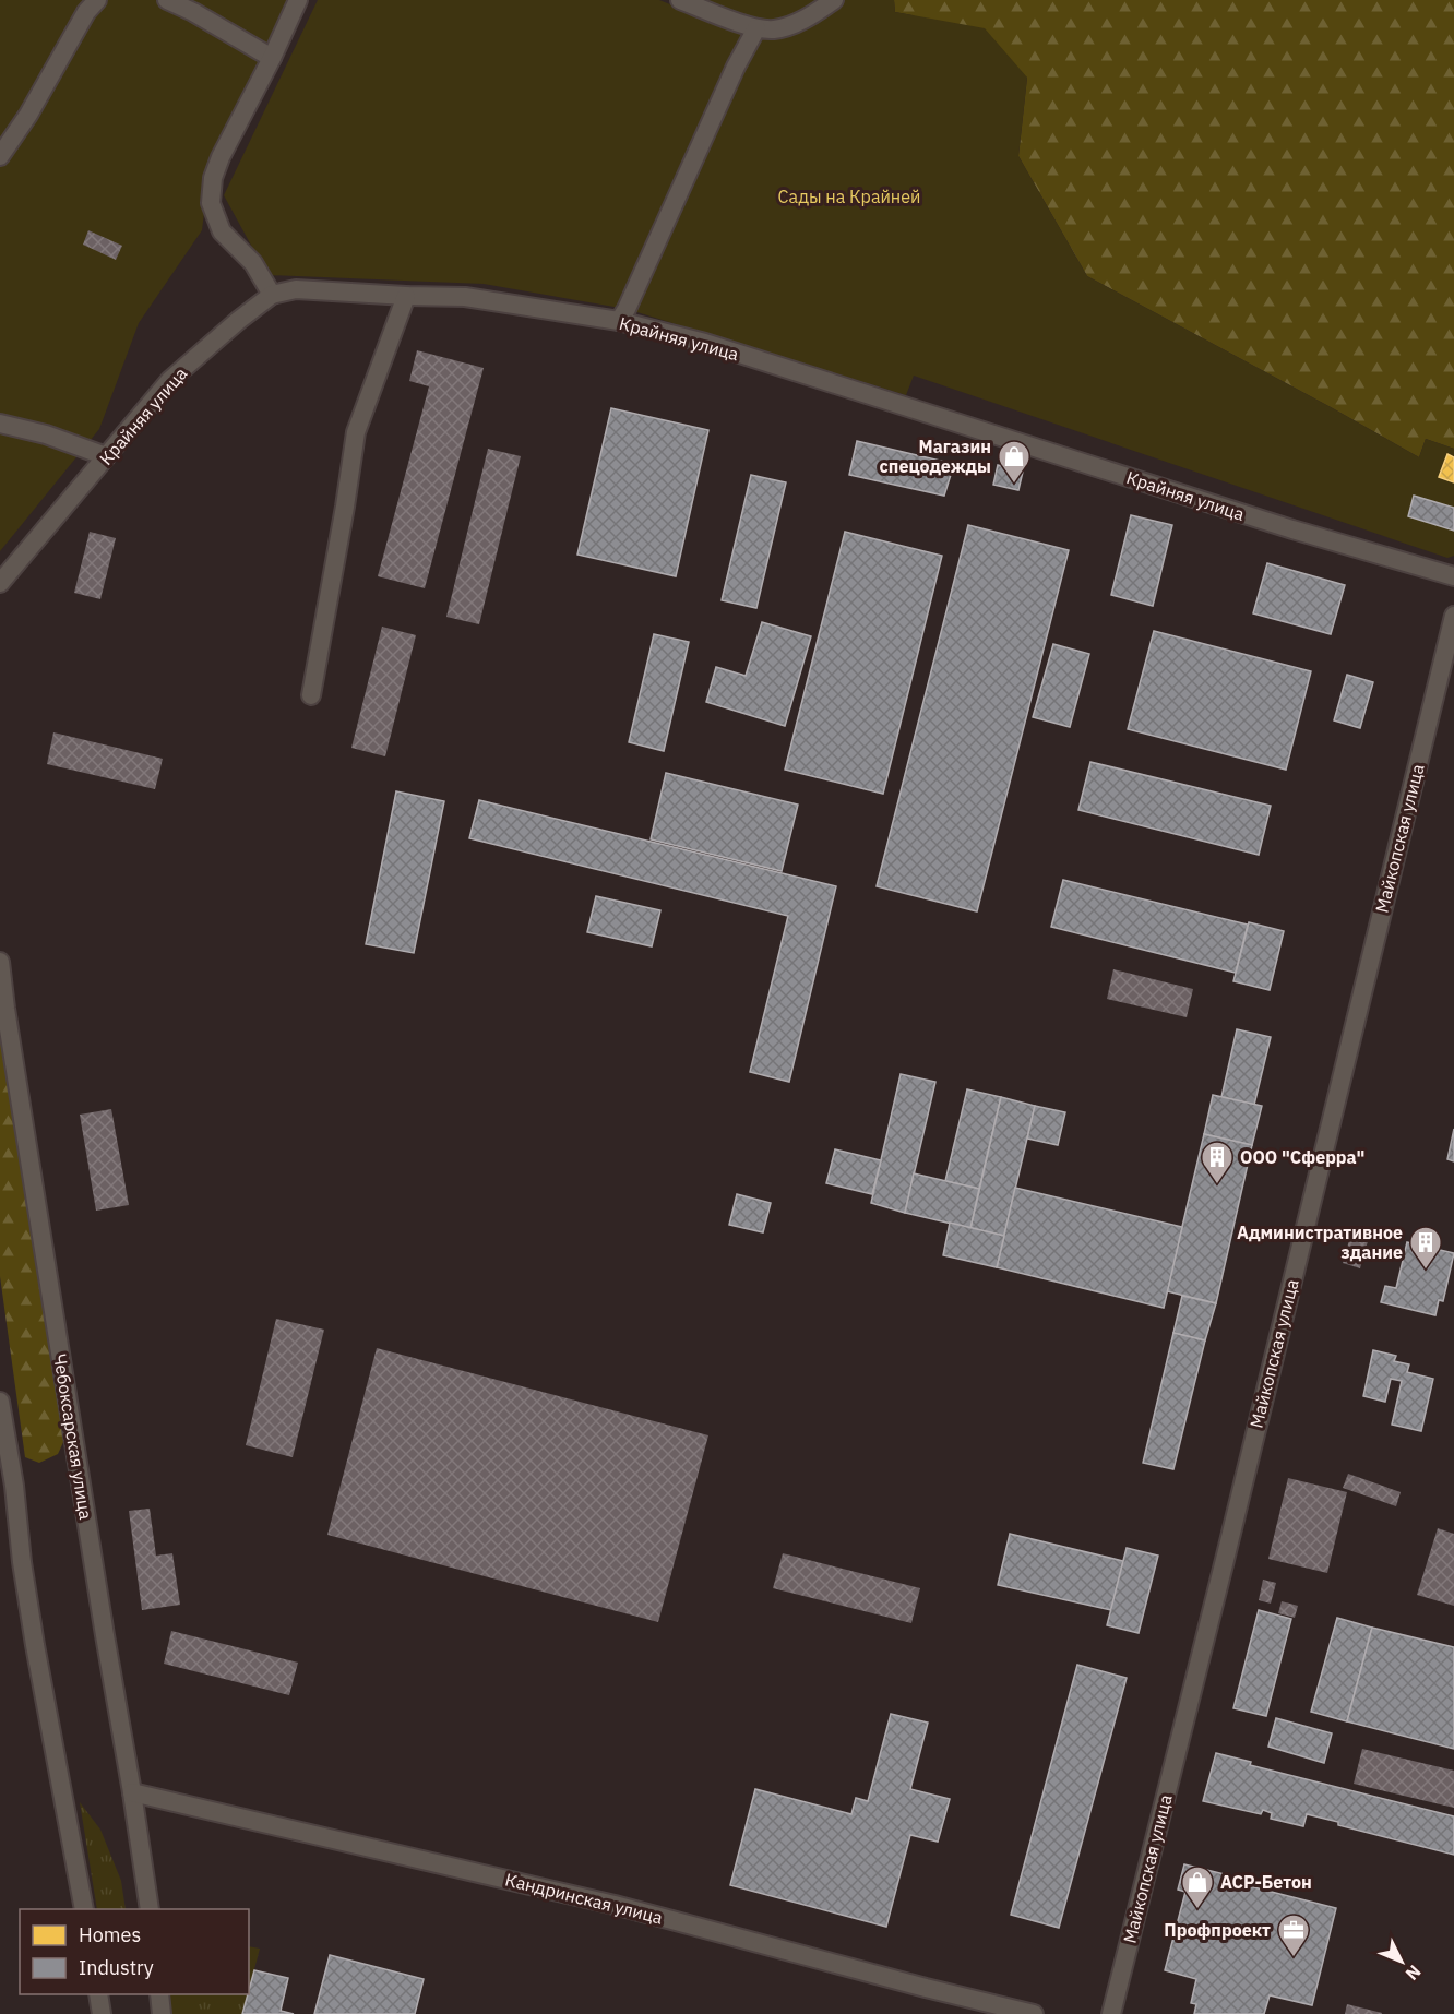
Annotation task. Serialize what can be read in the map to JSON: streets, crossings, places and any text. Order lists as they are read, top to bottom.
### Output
{
  "streets": {
    "street": [
      "Крайняя улица",
      "Майкопская улица",
      "Чебоксарская улица",
      "Кандринская улица"
    ]
  },
  "crossings": [
    ["Чебоксарская улица", "Кандринская улица"]
  ],
  "parks": ["Сады на Крайней"],
  "places": {
    "shop": ["Магазин спецодежды", "АСР-Бетон"],
    "building": ["ООО \"Сферра\"", "Административное здание"],
    "office": ["Профпроект"]
  },
  "legend": ["Homes", "Industry"],
  "north": "bottom right"
}
